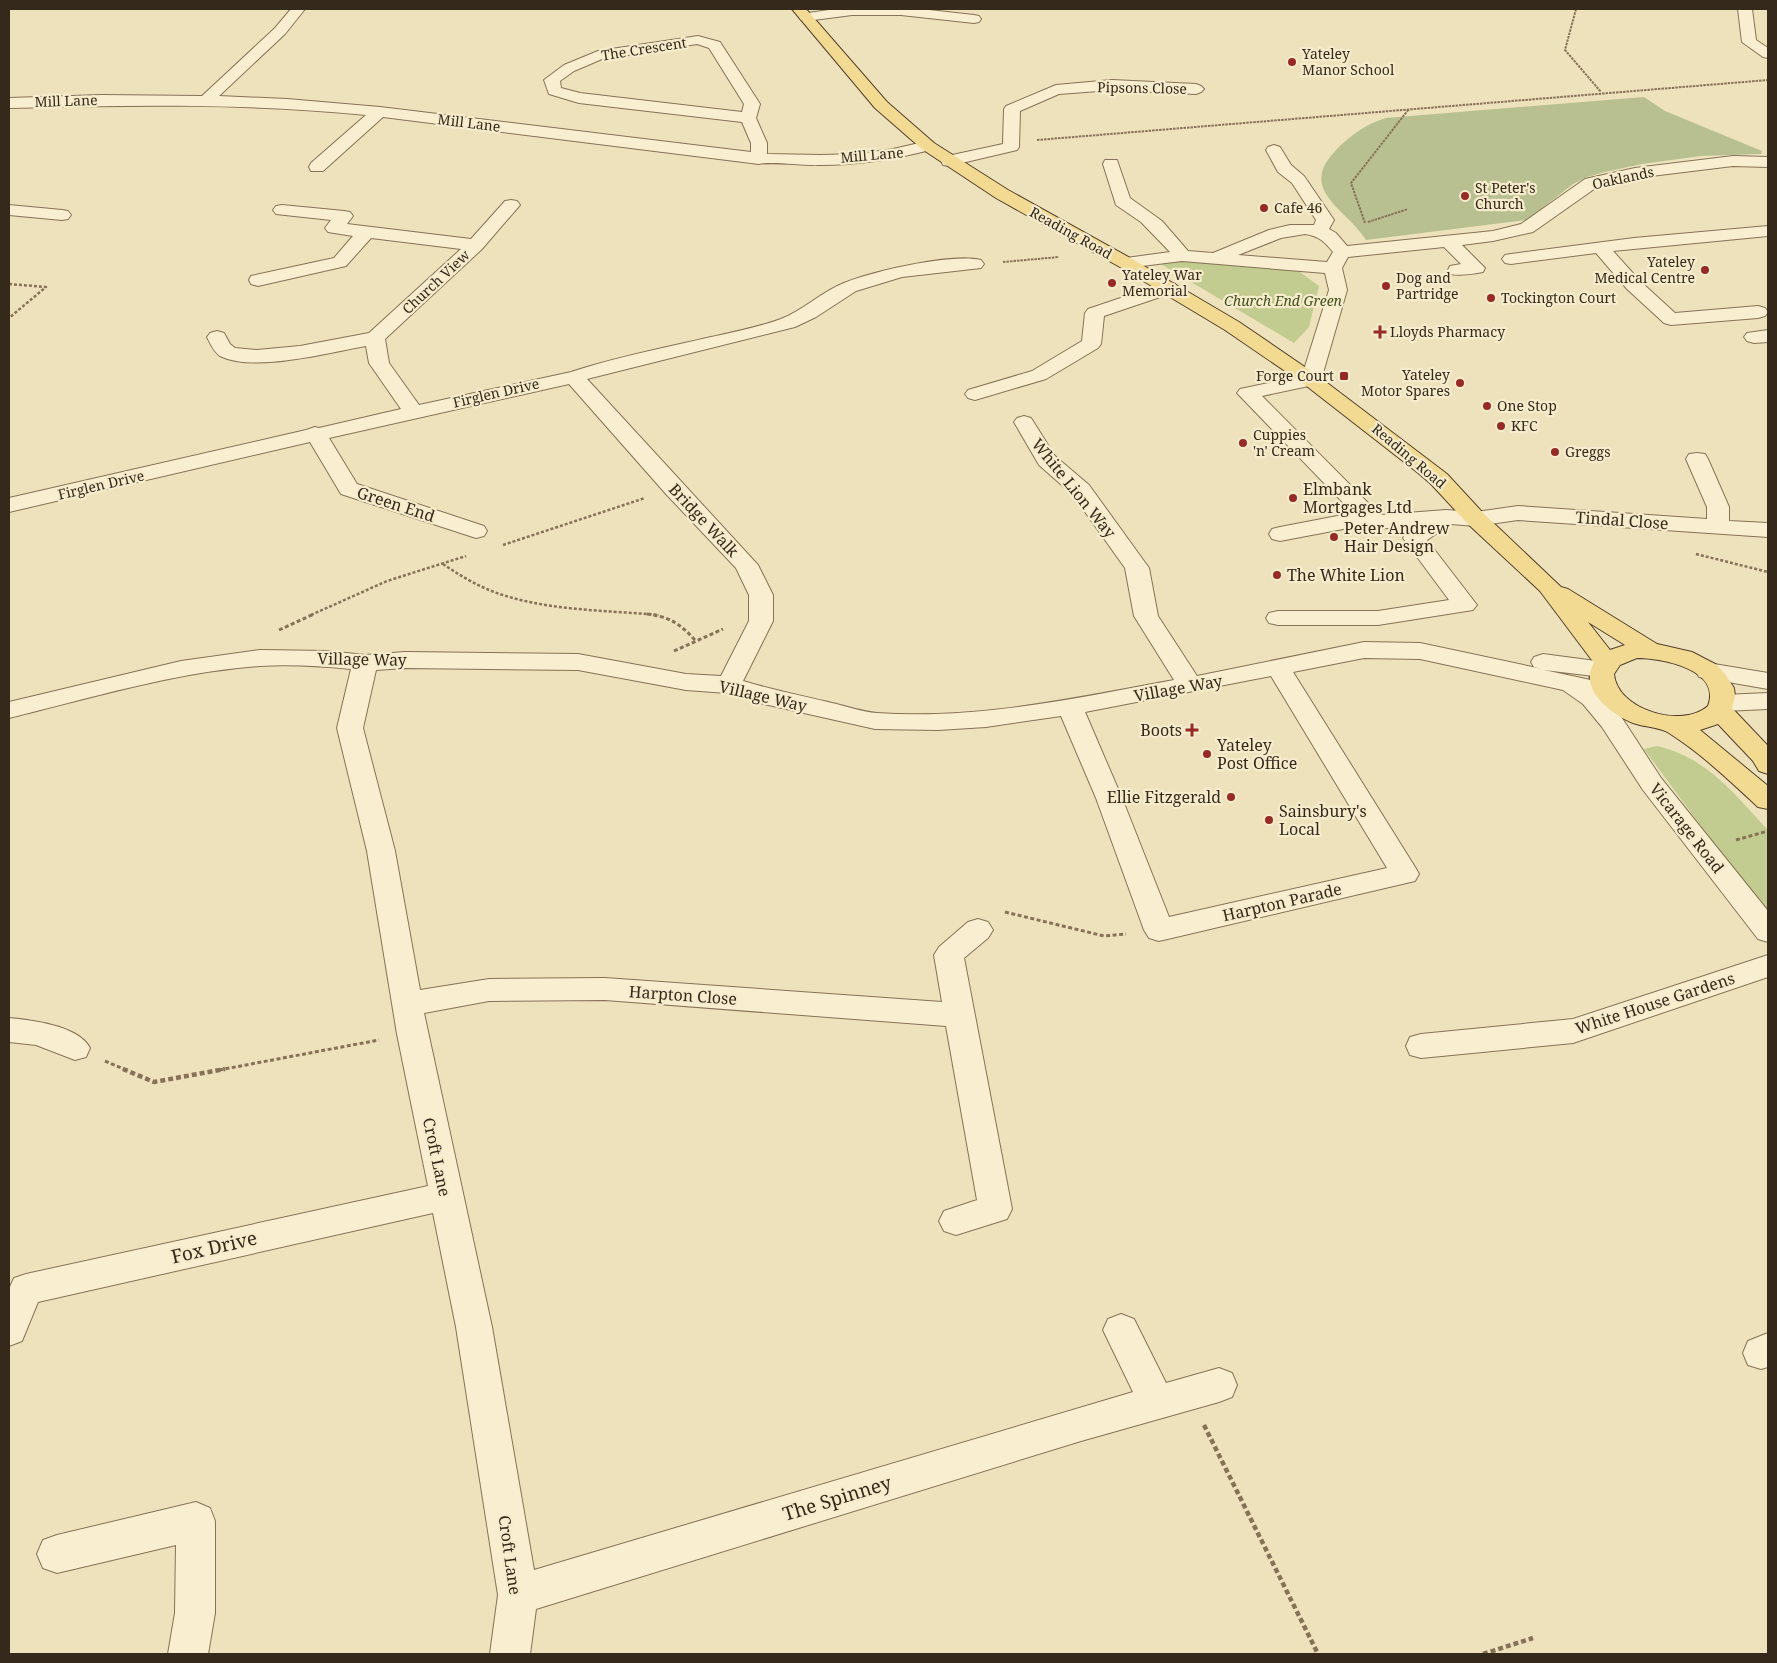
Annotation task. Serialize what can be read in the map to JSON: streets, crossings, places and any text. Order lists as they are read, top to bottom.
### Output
{
  "streets": {
    "main road": ["Reading Road"],
    "street": [
      "The Crescent",
      "Pipsons Close",
      "Mill Lane",
      "Oaklands",
      "Church View",
      "Firglen Drive",
      "White Lion Way",
      "Green End",
      "Bridge Walk",
      "Tindal Close",
      "Village Way",
      "Vicarage Road",
      "Harpton Parade",
      "Harpton Close",
      "White House Gardens",
      "Croft Lane",
      "Fox Drive",
      "The Spinney"
    ]
  },
  "crossings": [
    ["The Crescent", "Mill Lane"],
    ["Mill Lane", "Reading Road"],
    ["Oaklands", "Reading Road"],
    ["Reading Road", "Tindal Close"],
    ["Reading Road", "Village Way"],
    ["Reading Road", "Vicarage Road"],
    ["Firglen Drive", "Green End"],
    ["Firglen Drive", "Bridge Walk"],
    ["White Lion Way", "Village Way"],
    ["Bridge Walk", "Village Way"],
    ["Village Way", "Vicarage Road"],
    ["Village Way", "Harpton Parade"],
    ["Village Way", "Croft Lane"],
    ["Harpton Close", "Croft Lane"],
    ["Croft Lane", "Fox Drive"],
    ["Croft Lane", "The Spinney"]
  ],
  "parks": ["Church End Green"],
  "places": {
    "other": [
      "Yateley Manor School",
      "St Peter's Church",
      "Cafe 46",
      "Yateley Medical Centre",
      "Yateley War Memorial",
      "Dog and Partridge",
      "Tockington Court",
      "Yateley Motor Spares",
      "One Stop",
      "KFC",
      "Cuppies 'n' Cream",
      "Greggs",
      "Elmbank Mortgages Ltd",
      "Peter Andrew Hair Design",
      "The White Lion",
      "Yateley Post Office",
      "Ellie Fitzgerald",
      "Sainsbury's Local"
    ],
    "health": ["Lloyds Pharmacy", "Boots"],
    "transit": ["Forge Court"]
  }
}
